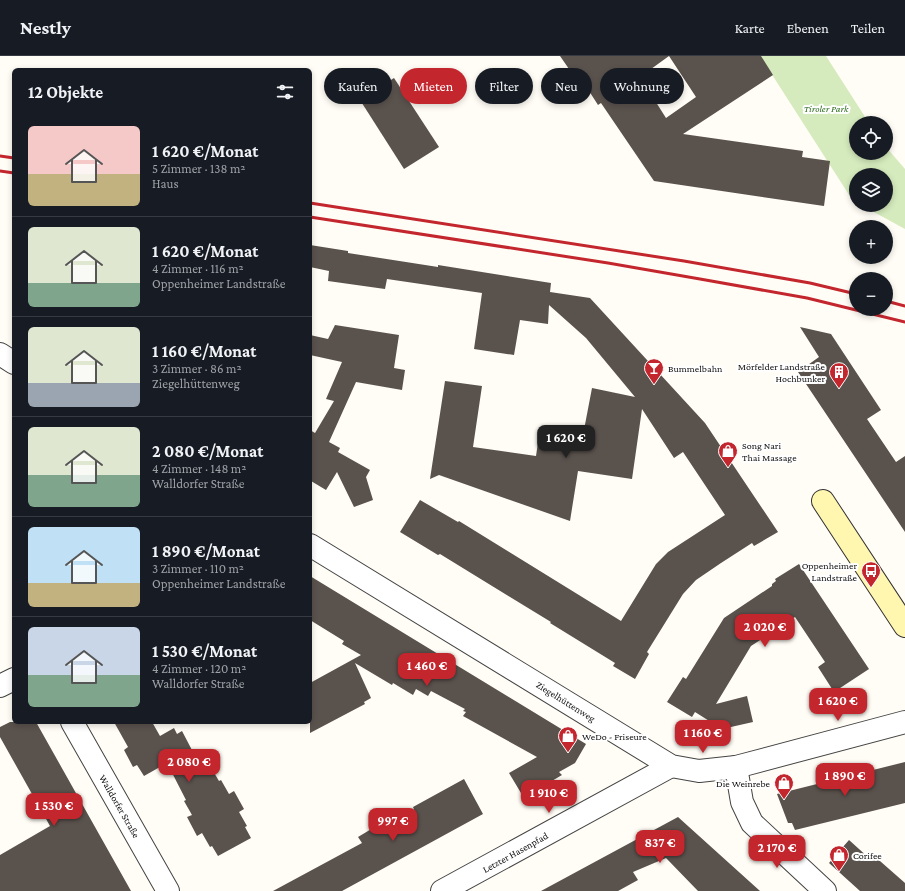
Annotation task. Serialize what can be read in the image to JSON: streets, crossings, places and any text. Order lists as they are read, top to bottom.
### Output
{
  "streets": {
    "street": ["Ziegelhüttenweg", "Walldorfer Straße", "Letzter Hasenpfad"]
  },
  "crossings": [
    ["Ziegelhüttenweg", "Letzter Hasenpfad"]
  ],
  "parks": ["Tiroler Park"],
  "places": {
    "bar": ["Bummelbahn"],
    "building": ["Mörfelder Landstraße Hochbunker"],
    "shop": [
      "Song Nari Thai Massage",
      "WeDo - Friseure",
      "Die Weinrebe",
      "Corifee"
    ],
    "bus stop": ["Oppenheimer Landstraße"]
  },
  "page": {
    "header": "Nestly",
    "nav": ["Karte", "Ebenen", "Teilen"],
    "chip": [
      "Kaufen",
      "Mieten",
      "Filter",
      "Neu",
      "Wohnung"
    ],
    "heading": "12 Objekte",
    "map_buttons": ["+", "−"],
    "list": [
      {
        "name": "1 620 €/Monat",
        "note": "5 Zimmer · 138 m² · Haus"
      },
      {
        "name": "1 620 €/Monat",
        "note": "4 Zimmer · 116 m² · Oppenheimer Landstraße"
      },
      {
        "name": "1 160 €/Monat",
        "note": "3 Zimmer · 86 m² · Ziegelhüttenweg"
      },
      {
        "name": "2 080 €/Monat",
        "note": "4 Zimmer · 148 m² · Walldorfer Straße"
      },
      {
        "name": "1 890 €/Monat",
        "note": "3 Zimmer · 110 m² · Oppenheimer Landstraße"
      },
      {
        "name": "1 530 €/Monat",
        "note": "4 Zimmer · 120 m² · Walldorfer Straße"
      }
    ],
    "price": [
      "1 620 €",
      "2 020 €",
      "1 460 €",
      "1 620 €",
      "1 160 €",
      "2 080 €",
      "1 890 €",
      "1 910 €",
      "1 530 €",
      "997 €",
      "837 €",
      "2 170 €"
    ]
  }
}
